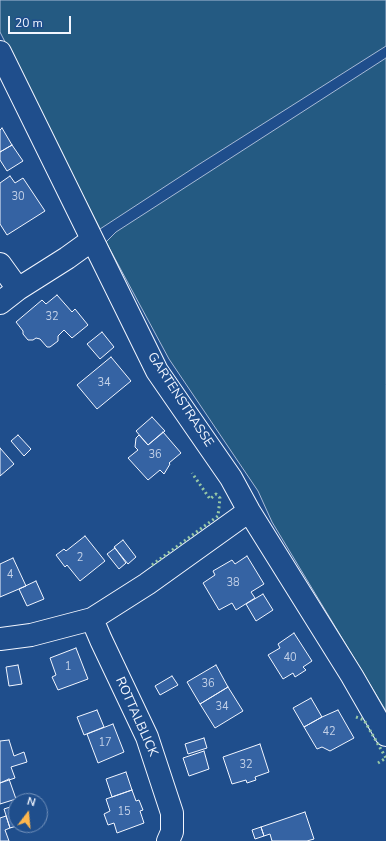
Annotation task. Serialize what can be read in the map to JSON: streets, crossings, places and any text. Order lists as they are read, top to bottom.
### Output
{
  "streets": {
    "street": ["GARTENSTRASSE", "ROTTALBLICK"]
  },
  "house_numbers": [
    "30",
    "32",
    "34",
    "36",
    "2",
    "4",
    "38",
    "40",
    "1",
    "36",
    "34",
    "42",
    "17",
    "32",
    "15"
  ],
  "scale_bar": "20 m",
  "north": "top"
}
